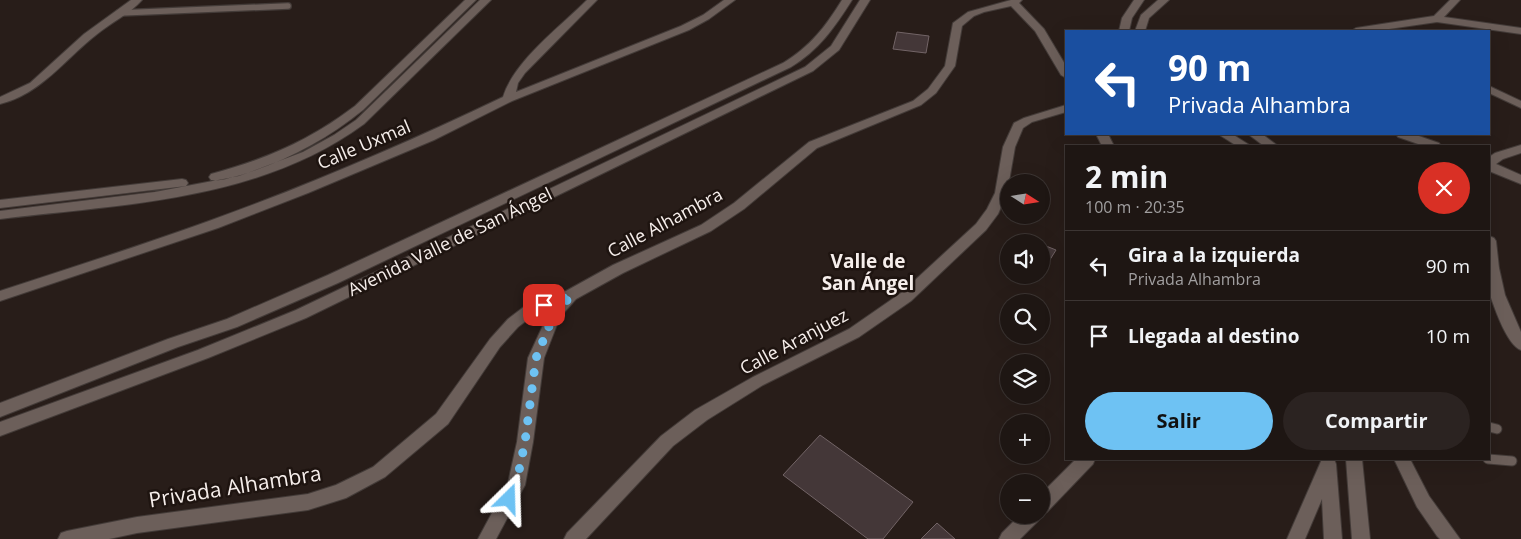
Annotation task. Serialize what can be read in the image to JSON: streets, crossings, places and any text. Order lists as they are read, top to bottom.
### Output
{
  "streets": {
    "street": [
      "Calle Uxmal",
      "Calle Alhambra",
      "Avenida Valle de San Ángel",
      "Calle Aranjuez",
      "Privada Alhambra"
    ]
  },
  "crossings": [
    ["Calle Alhambra", "Privada Alhambra"]
  ],
  "districts": ["Valle de San Ángel"],
  "north": "right",
  "page": {
    "turn": ["90 m", "Privada Alhambra"],
    "heading": ["2 min", "100 m · 20:35"],
    "map_buttons": ["+", "−"],
    "list": [
      {
        "name": "Gira a la izquierda",
        "note": "Privada Alhambra",
        "value": "90 m"
      },
      {
        "name": "Llegada al destino",
        "value": "10 m"
      }
    ],
    "buttons": ["Salir", "Compartir"]
  }
}
